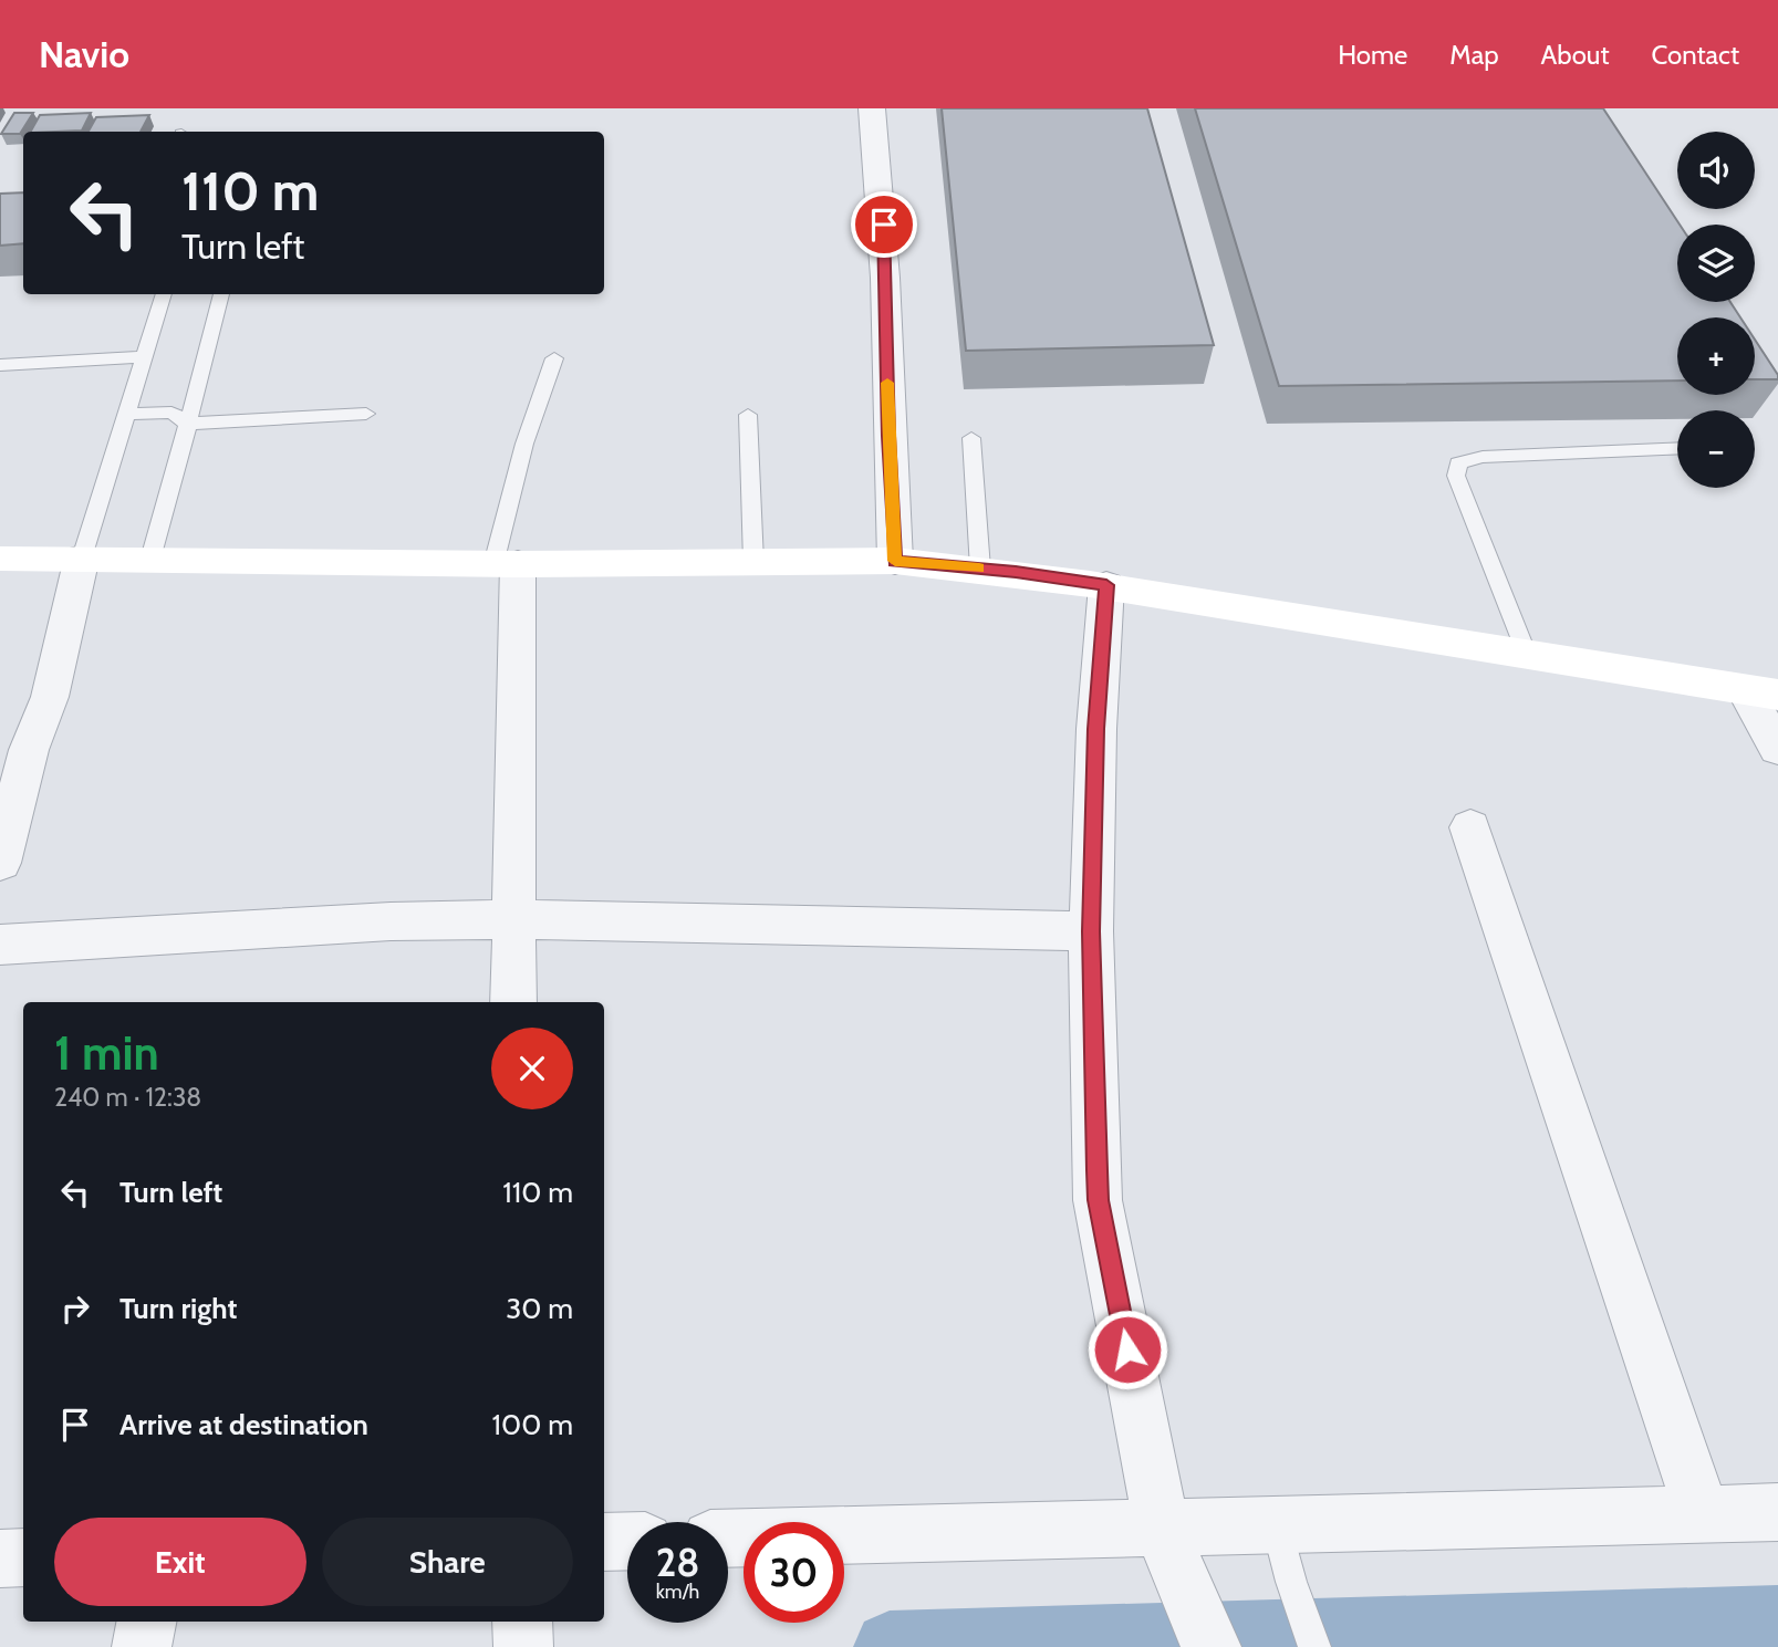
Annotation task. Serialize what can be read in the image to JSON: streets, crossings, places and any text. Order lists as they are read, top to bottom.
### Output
{
  "page": {
    "header": "Navio",
    "nav": [
      "Home",
      "Map",
      "About",
      "Contact"
    ],
    "map_buttons": ["+", "−"],
    "turn": ["110 m", "Turn left"],
    "heading": ["1 min", "240 m · 12:38"],
    "list": [
      {
        "name": "Turn left",
        "value": "110 m"
      },
      {
        "name": "Turn right",
        "value": "30 m"
      },
      {
        "name": "Arrive at destination",
        "value": "100 m"
      }
    ],
    "buttons": ["Exit", "Share"],
    "speed": "28 km/h",
    "limit": "30"
  }
}
